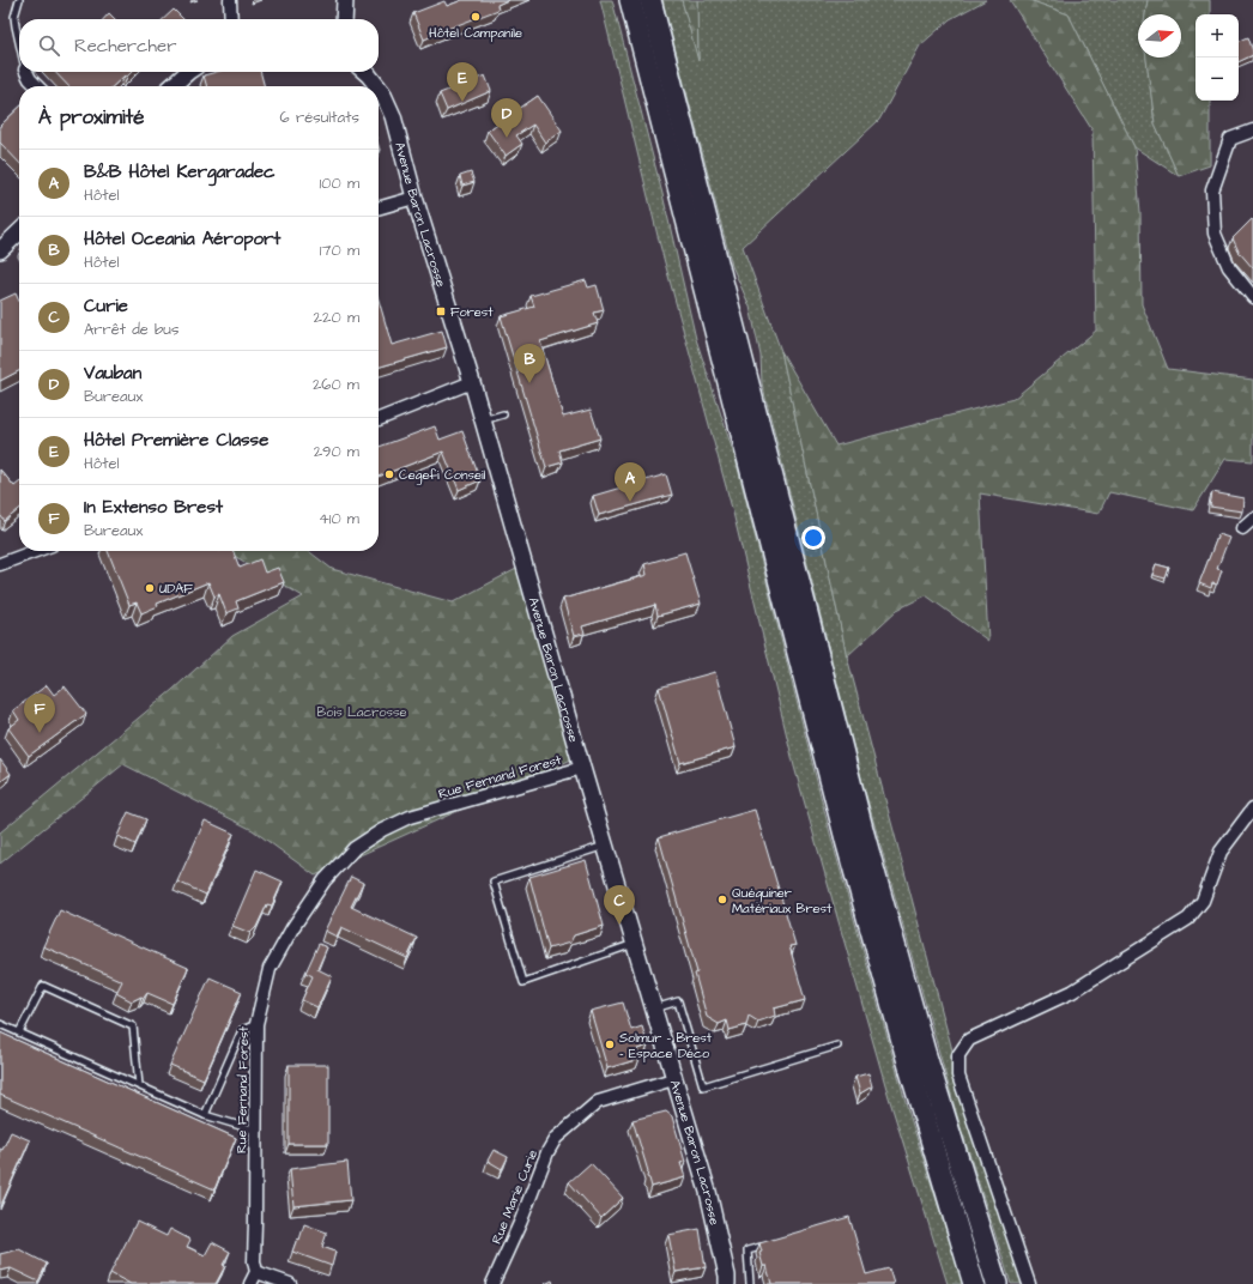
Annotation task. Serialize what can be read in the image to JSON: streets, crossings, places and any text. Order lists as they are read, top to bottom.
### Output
{
  "streets": {
    "street": ["Avenue Baron Lacrosse", "Rue Fernand Forest", "Rue Marie Curie"]
  },
  "crossings": [
    ["Avenue Baron Lacrosse", "Rue Fernand Forest"],
    ["Avenue Baron Lacrosse", "Rue Marie Curie"]
  ],
  "parks": ["Bois Lacrosse"],
  "places": {
    "other": [
      "Hôtel Campanile",
      "Cegefi Conseil",
      "UDAF",
      "Quéguiner Matériaux Brest",
      "Solmur - Brest - Espace Déco"
    ],
    "transit": ["Forest"]
  },
  "north": "right",
  "page": {
    "map_buttons": ["+", "−"],
    "search": "Rechercher",
    "pins": [
      "E",
      "D",
      "B",
      "A",
      "F",
      "C"
    ],
    "heading": ["À proximité", "6 résultats"],
    "list": [
      {
        "mark": "A",
        "name": "B&B Hôtel Kergaradec",
        "note": "Hôtel",
        "value": "100 m"
      },
      {
        "mark": "B",
        "name": "Hôtel Oceania Aéroport",
        "note": "Hôtel",
        "value": "170 m"
      },
      {
        "mark": "C",
        "name": "Curie",
        "note": "Arrêt de bus",
        "value": "220 m"
      },
      {
        "mark": "D",
        "name": "Vauban",
        "note": "Bureaux",
        "value": "260 m"
      },
      {
        "mark": "E",
        "name": "Hôtel Première Classe",
        "note": "Hôtel",
        "value": "290 m"
      },
      {
        "mark": "F",
        "name": "In Extenso Brest",
        "note": "Bureaux",
        "value": "410 m"
      }
    ]
  }
}
